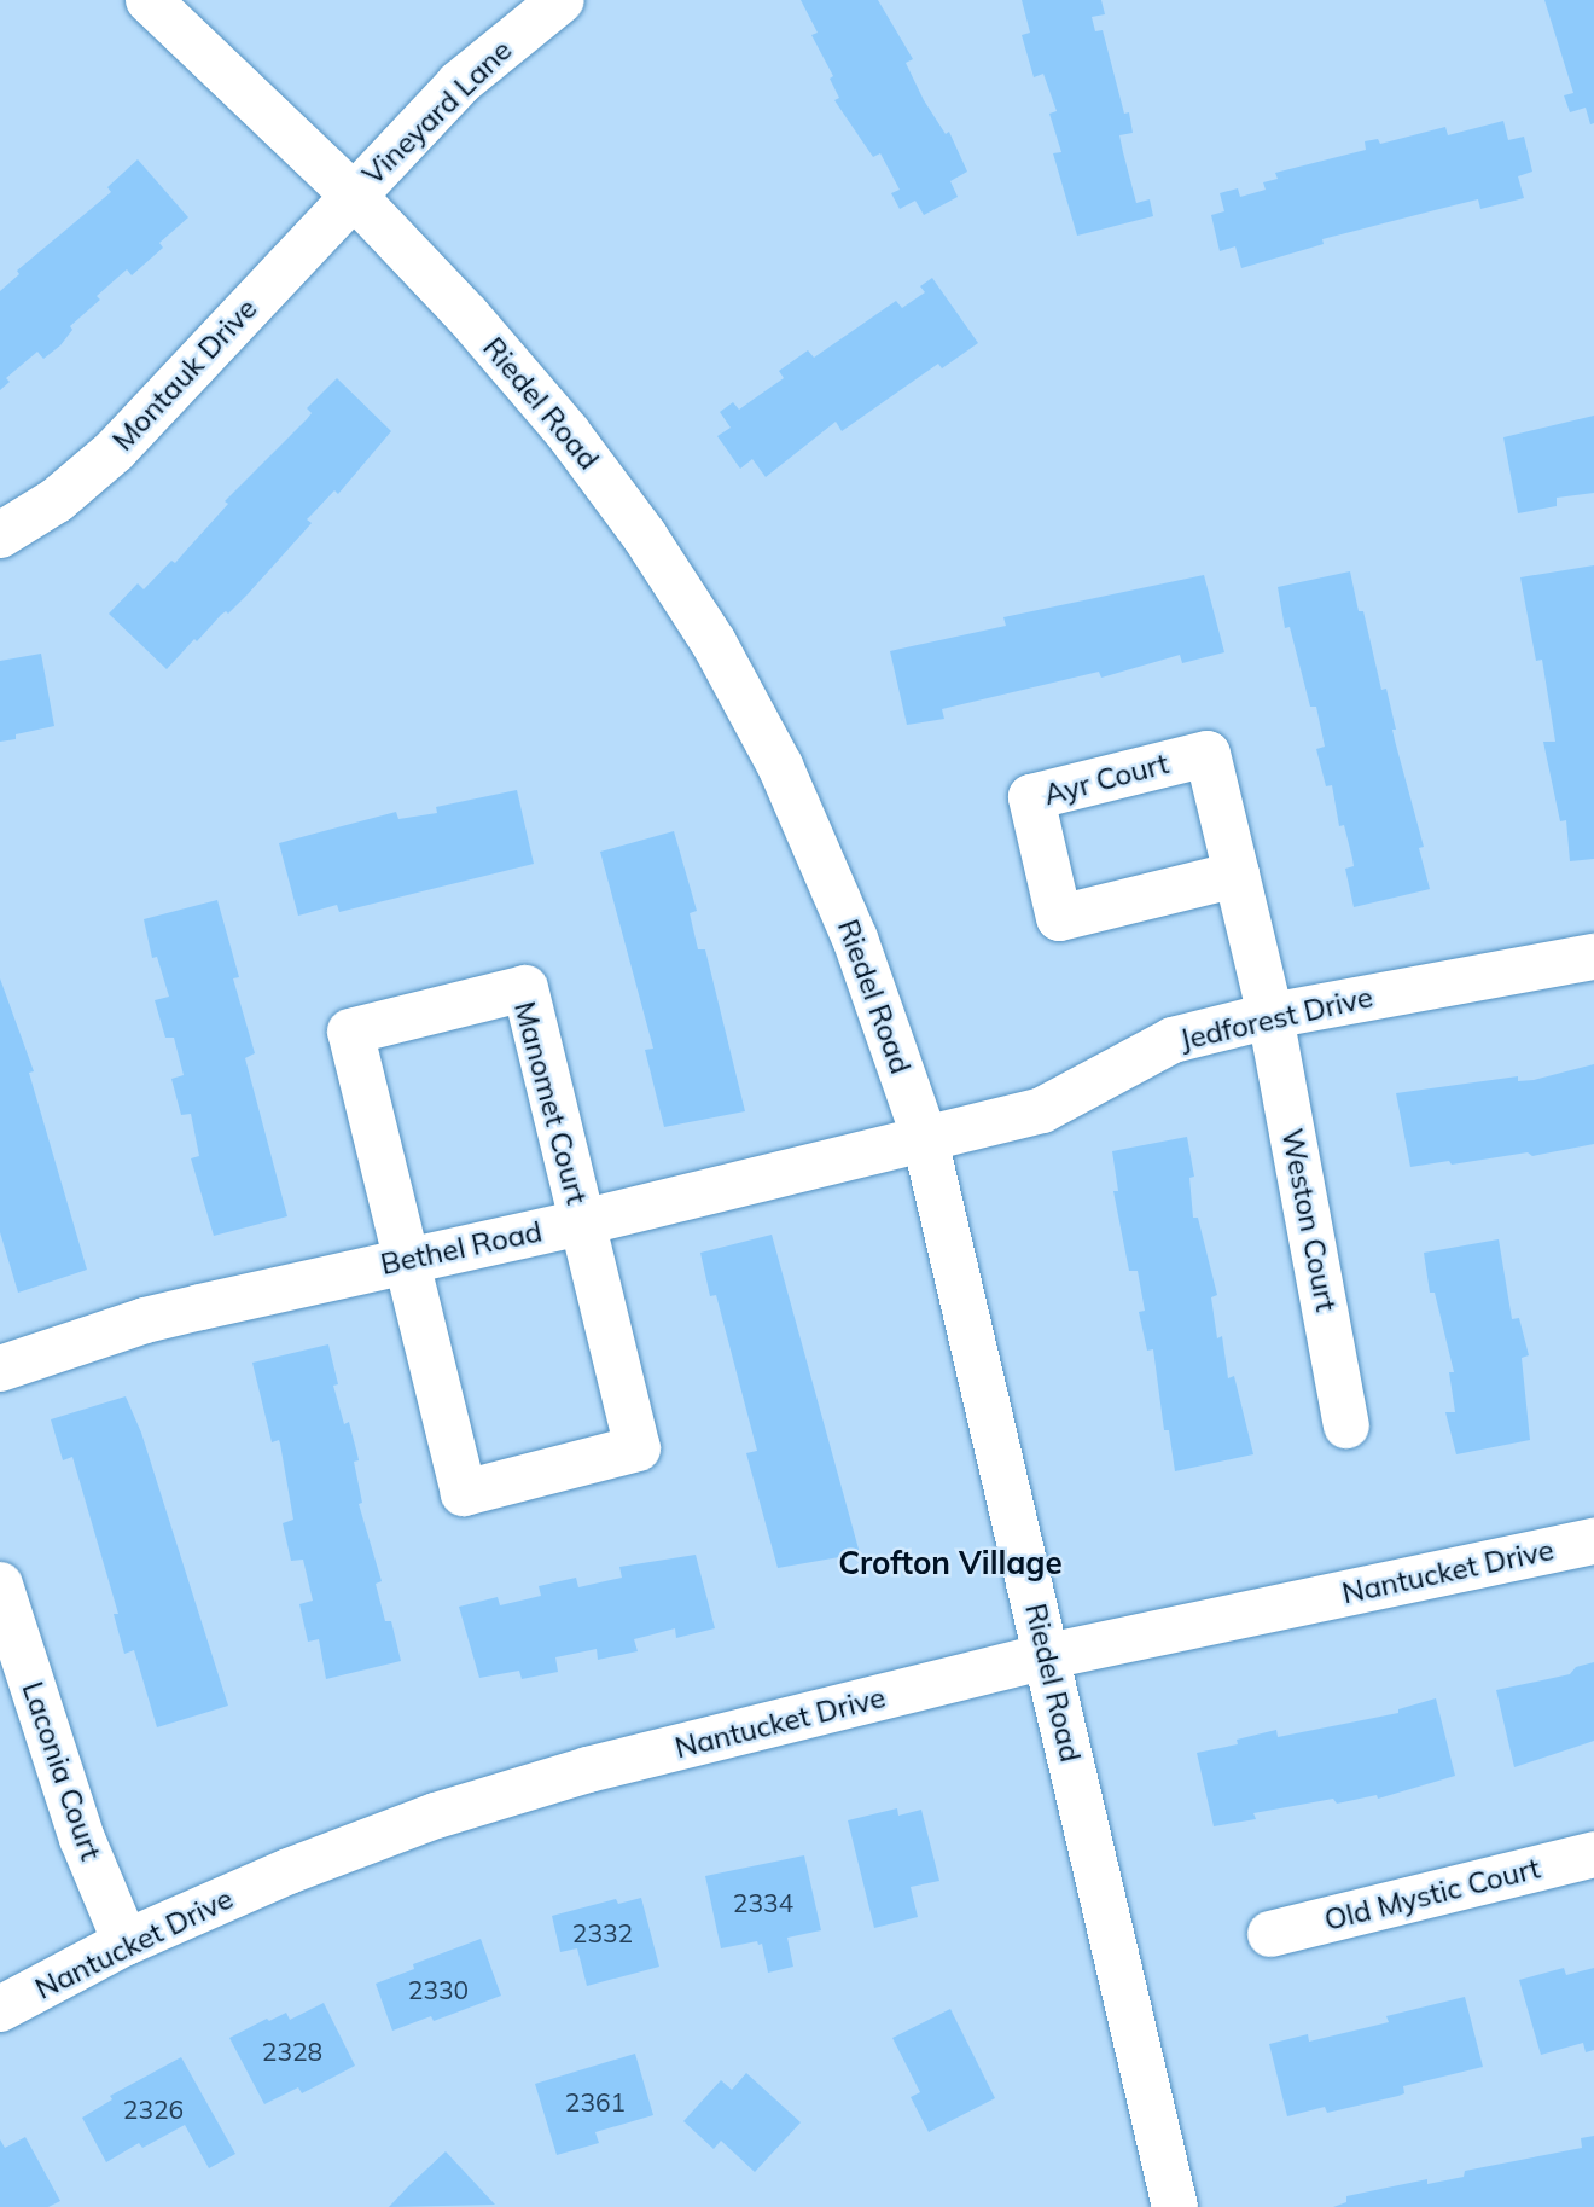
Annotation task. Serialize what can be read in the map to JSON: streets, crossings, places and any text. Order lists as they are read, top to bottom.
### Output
{
  "streets": {
    "street": [
      "Vineyard Lane",
      "Montauk Drive",
      "Riedel Road",
      "Ayr Court",
      "Jedforest Drive",
      "Manomet Court",
      "Weston Court",
      "Bethel Road",
      "Nantucket Drive",
      "Laconia Court",
      "Old Mystic Court"
    ]
  },
  "crossings": [
    ["Vineyard Lane", "Montauk Drive"],
    ["Vineyard Lane", "Riedel Road"],
    ["Montauk Drive", "Riedel Road"],
    ["Riedel Road", "Jedforest Drive"],
    ["Riedel Road", "Bethel Road"],
    ["Riedel Road", "Nantucket Drive"],
    ["Ayr Court", "Jedforest Drive"],
    ["Ayr Court", "Weston Court"],
    ["Jedforest Drive", "Weston Court"],
    ["Jedforest Drive", "Bethel Road"],
    ["Manomet Court", "Bethel Road"],
    ["Nantucket Drive", "Laconia Court"]
  ],
  "districts": ["Crofton Village"],
  "house_numbers": [
    "2334",
    "2332",
    "2330",
    "2328",
    "2361",
    "2326"
  ]
}
